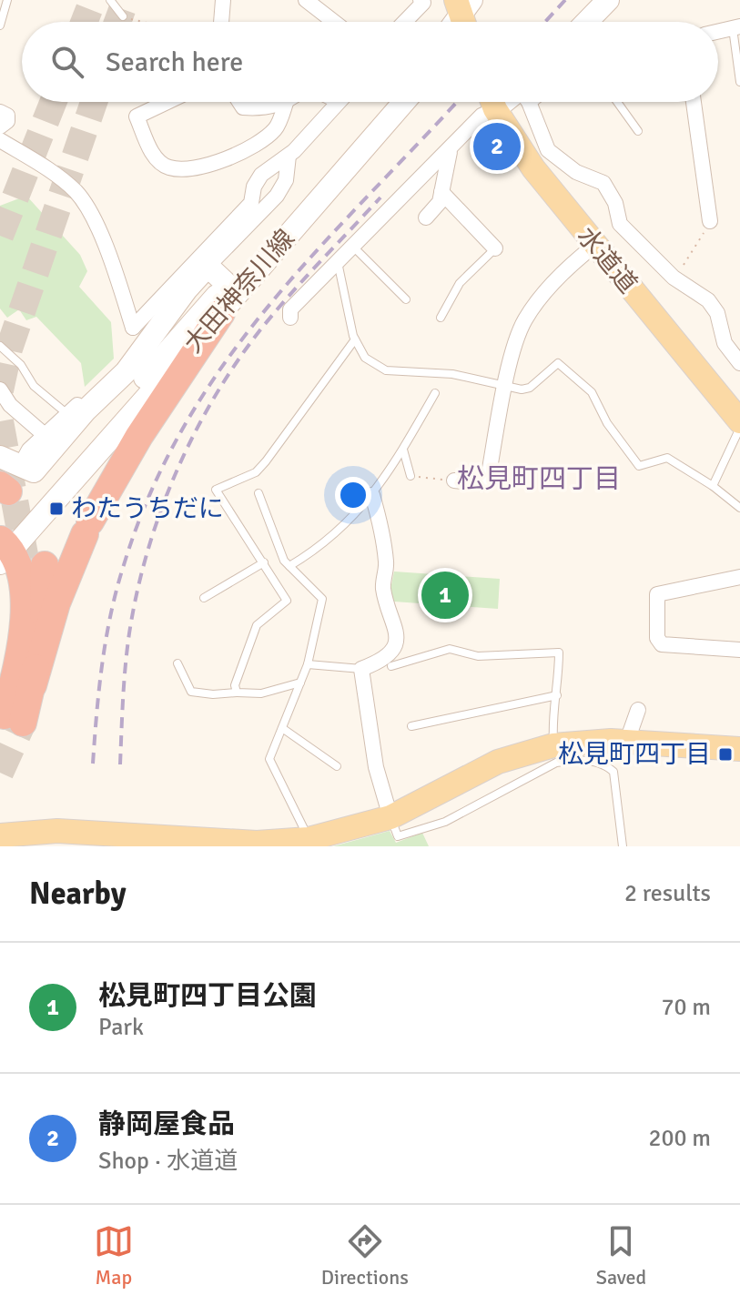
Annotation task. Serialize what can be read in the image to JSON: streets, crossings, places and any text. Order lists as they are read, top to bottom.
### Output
{
  "streets": {
    "main road": ["水道道", "大田神奈川線"]
  },
  "districts": ["松見町四丁目"],
  "places": {
    "transit": ["わたうちだに", "松見町四丁目"]
  },
  "page": {
    "search": "Search here",
    "pins": ["2", "1"],
    "heading": ["Nearby", "2 results"],
    "list": [
      {
        "mark": "1",
        "name": "松見町四丁目公園",
        "note": "Park",
        "value": "70 m"
      },
      {
        "mark": "2",
        "name": "静岡屋食品",
        "note": "Shop · 水道道",
        "value": "200 m"
      }
    ],
    "nav": ["Map", "Directions", "Saved"]
  }
}
